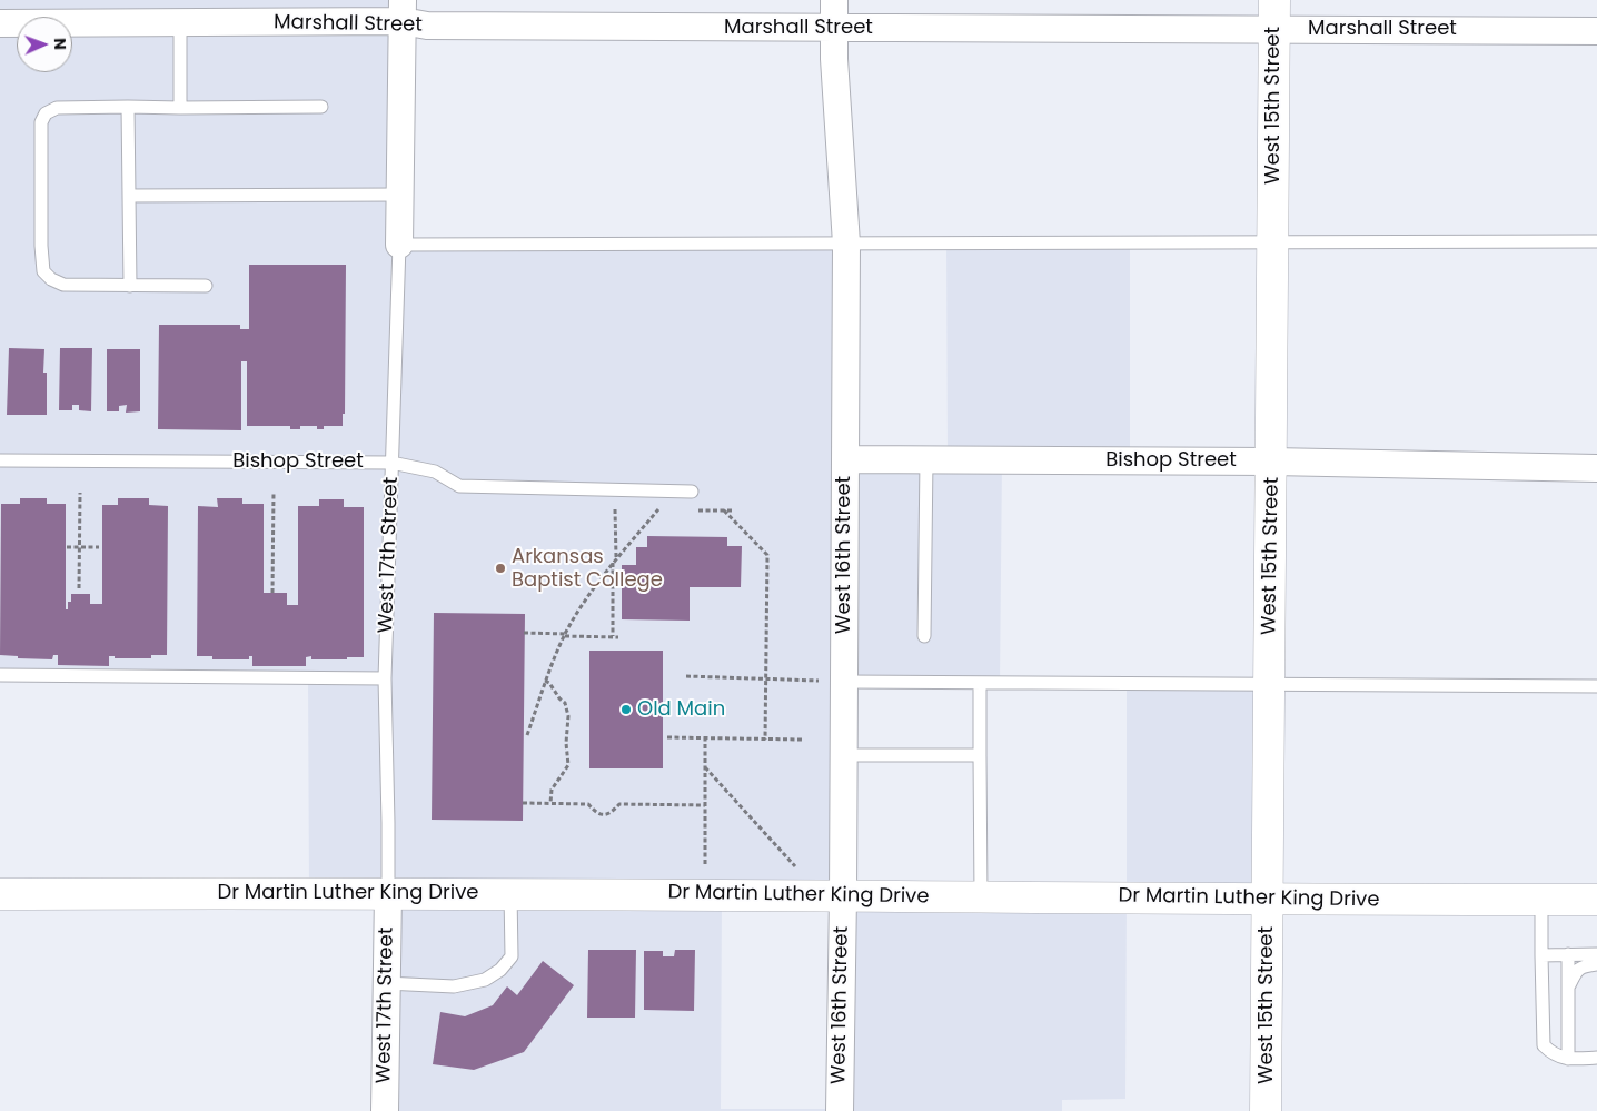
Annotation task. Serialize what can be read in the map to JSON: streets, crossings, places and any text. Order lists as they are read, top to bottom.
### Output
{
  "streets": {
    "main road": ["West 15th Street", "Dr Martin Luther King Drive"],
    "street": [
      "Marshall Street",
      "Bishop Street",
      "West 17th Street",
      "West 16th Street"
    ]
  },
  "crossings": [
    ["Marshall Street", "West 15th Street"],
    ["Marshall Street", "West 17th Street"],
    ["Marshall Street", "West 16th Street"],
    ["West 15th Street", "Bishop Street"],
    ["West 15th Street", "Dr Martin Luther King Drive"],
    ["Bishop Street", "West 17th Street"],
    ["Bishop Street", "West 16th Street"],
    ["West 17th Street", "Dr Martin Luther King Drive"],
    ["West 16th Street", "Dr Martin Luther King Drive"]
  ],
  "places": ["Arkansas Baptist College", "Old Main"],
  "north": "right"
}
